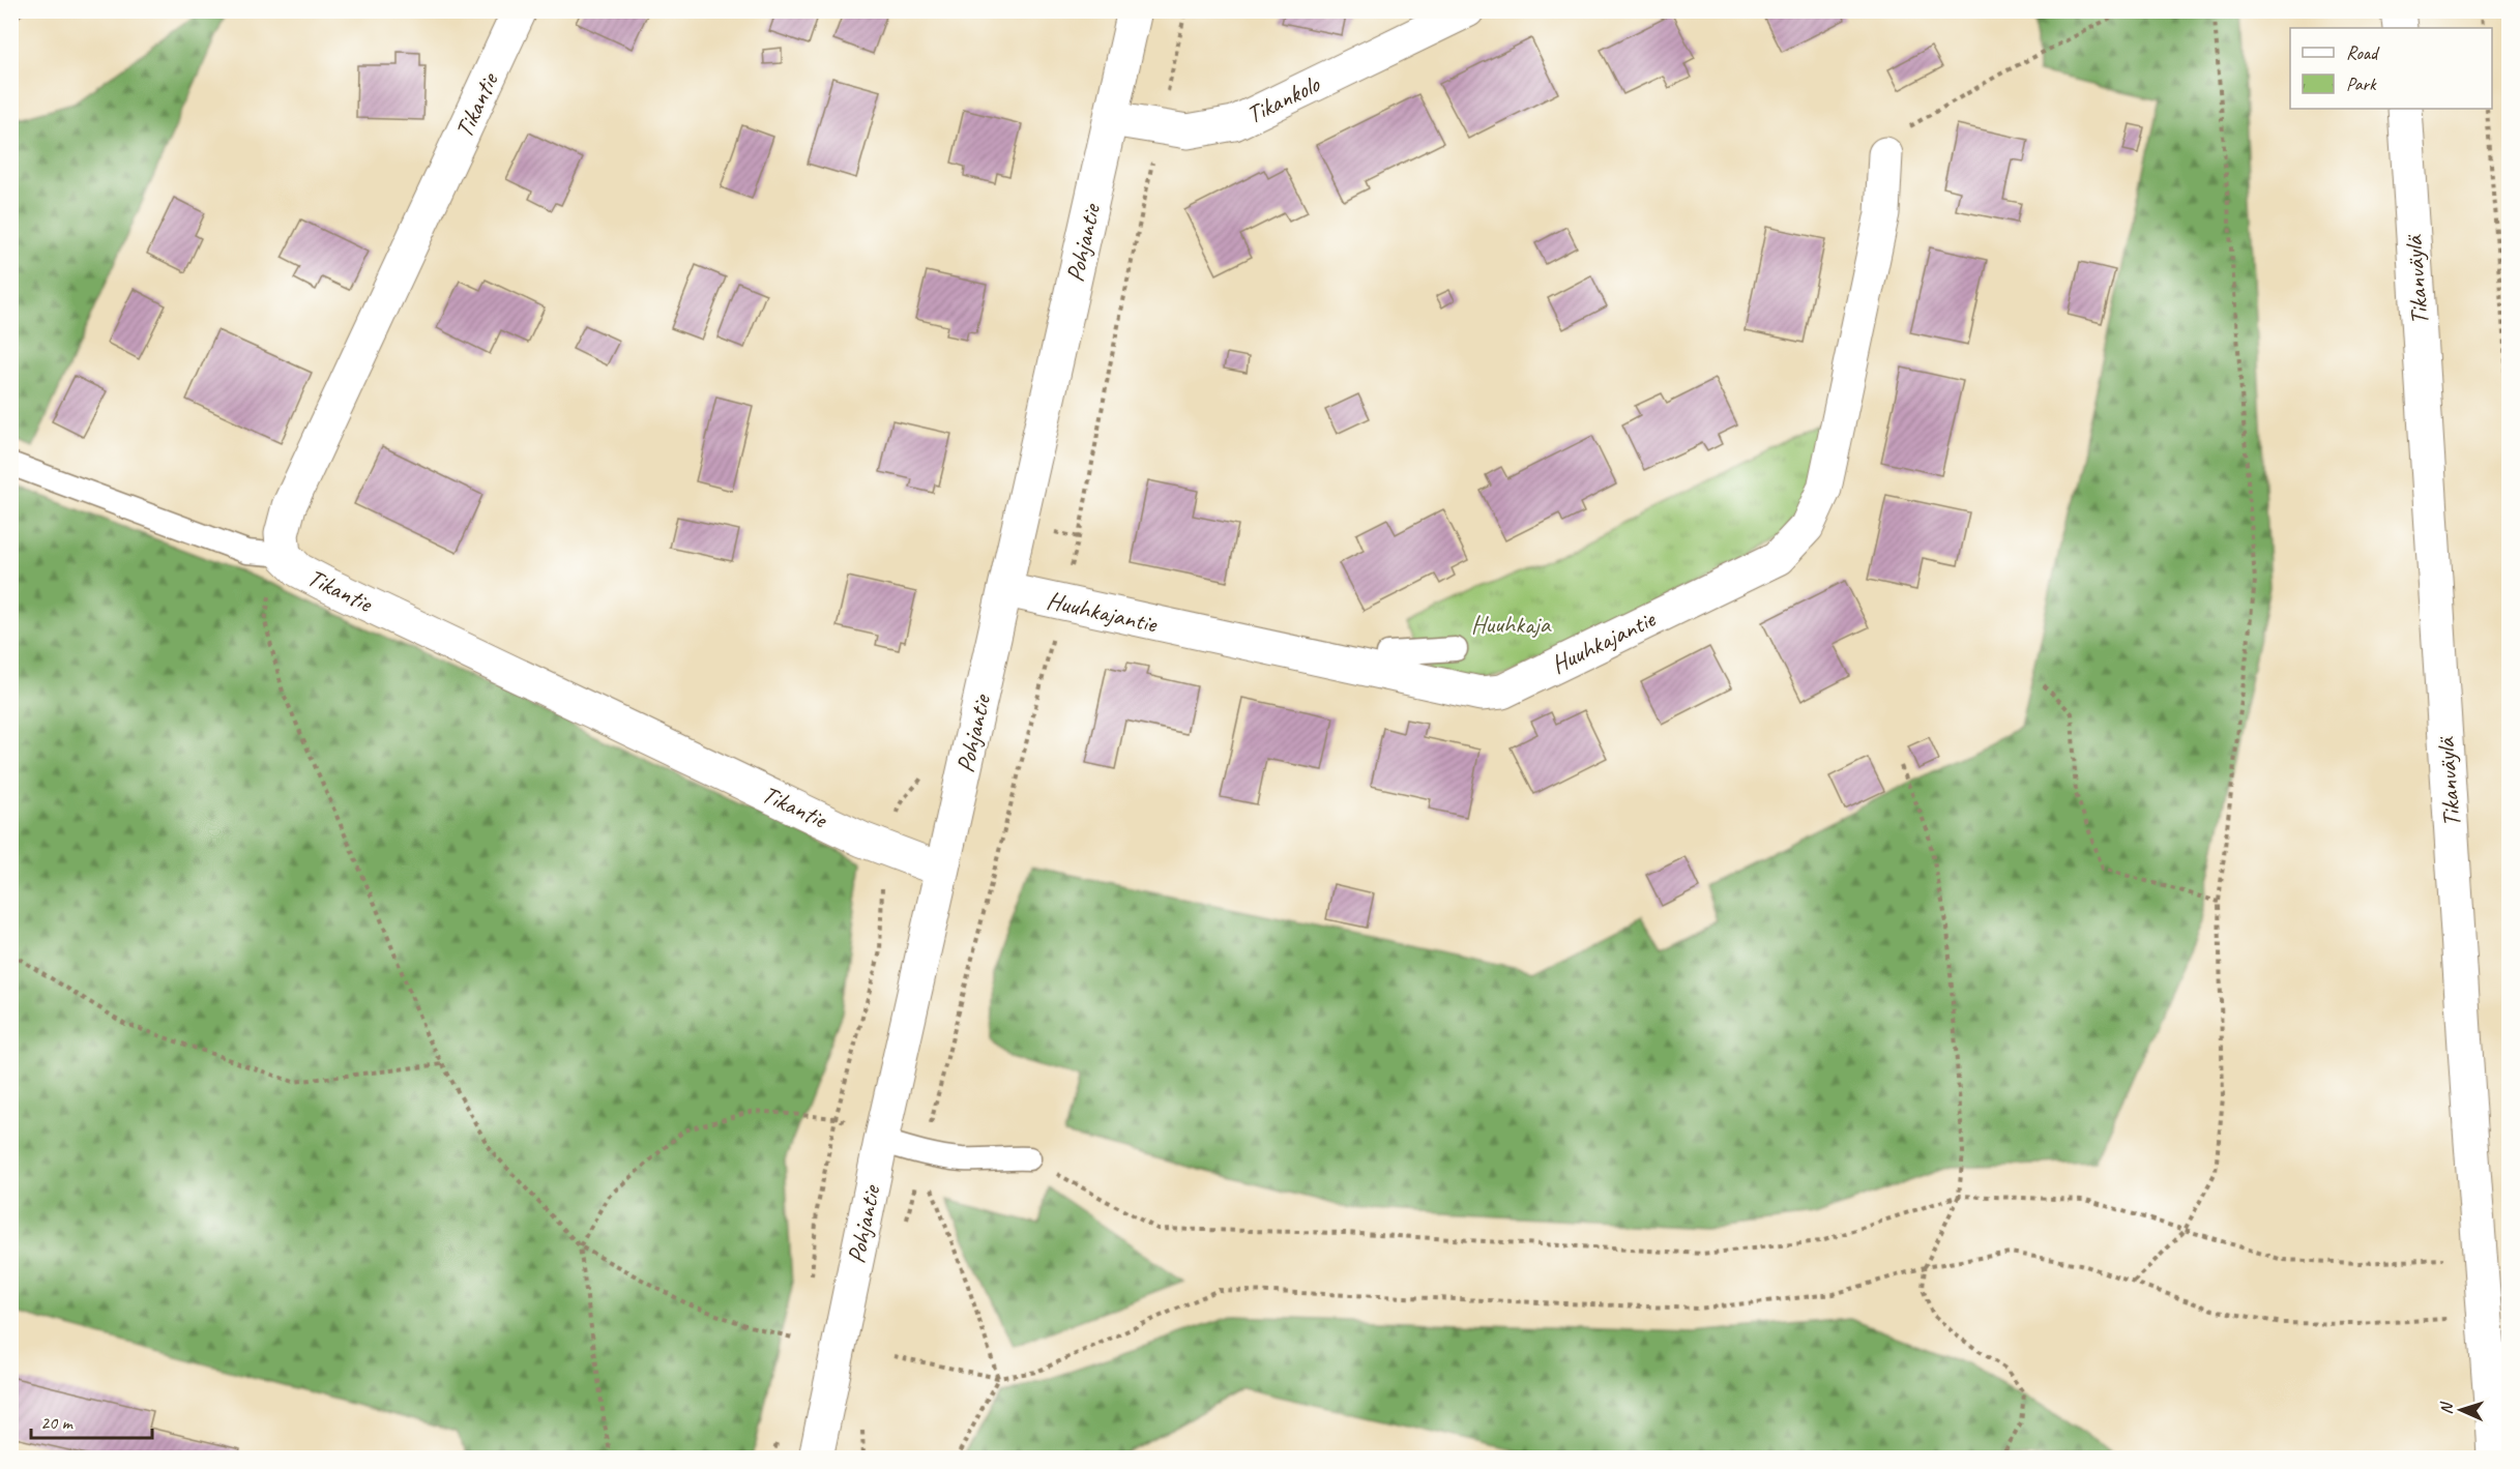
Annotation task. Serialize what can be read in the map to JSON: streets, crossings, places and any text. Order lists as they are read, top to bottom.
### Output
{
  "streets": {
    "street": [
      "Tikankolo",
      "Tikantie",
      "Pohjantie",
      "Tikanväylä",
      "Huuhkajantie"
    ]
  },
  "crossings": [
    ["Tikankolo", "Pohjantie"],
    ["Tikantie", "Pohjantie"],
    ["Pohjantie", "Huuhkajantie"]
  ],
  "parks": ["Huuhkaja"],
  "legend": ["Road", "Park"],
  "scale_bar": "20 m",
  "north": "left"
}
